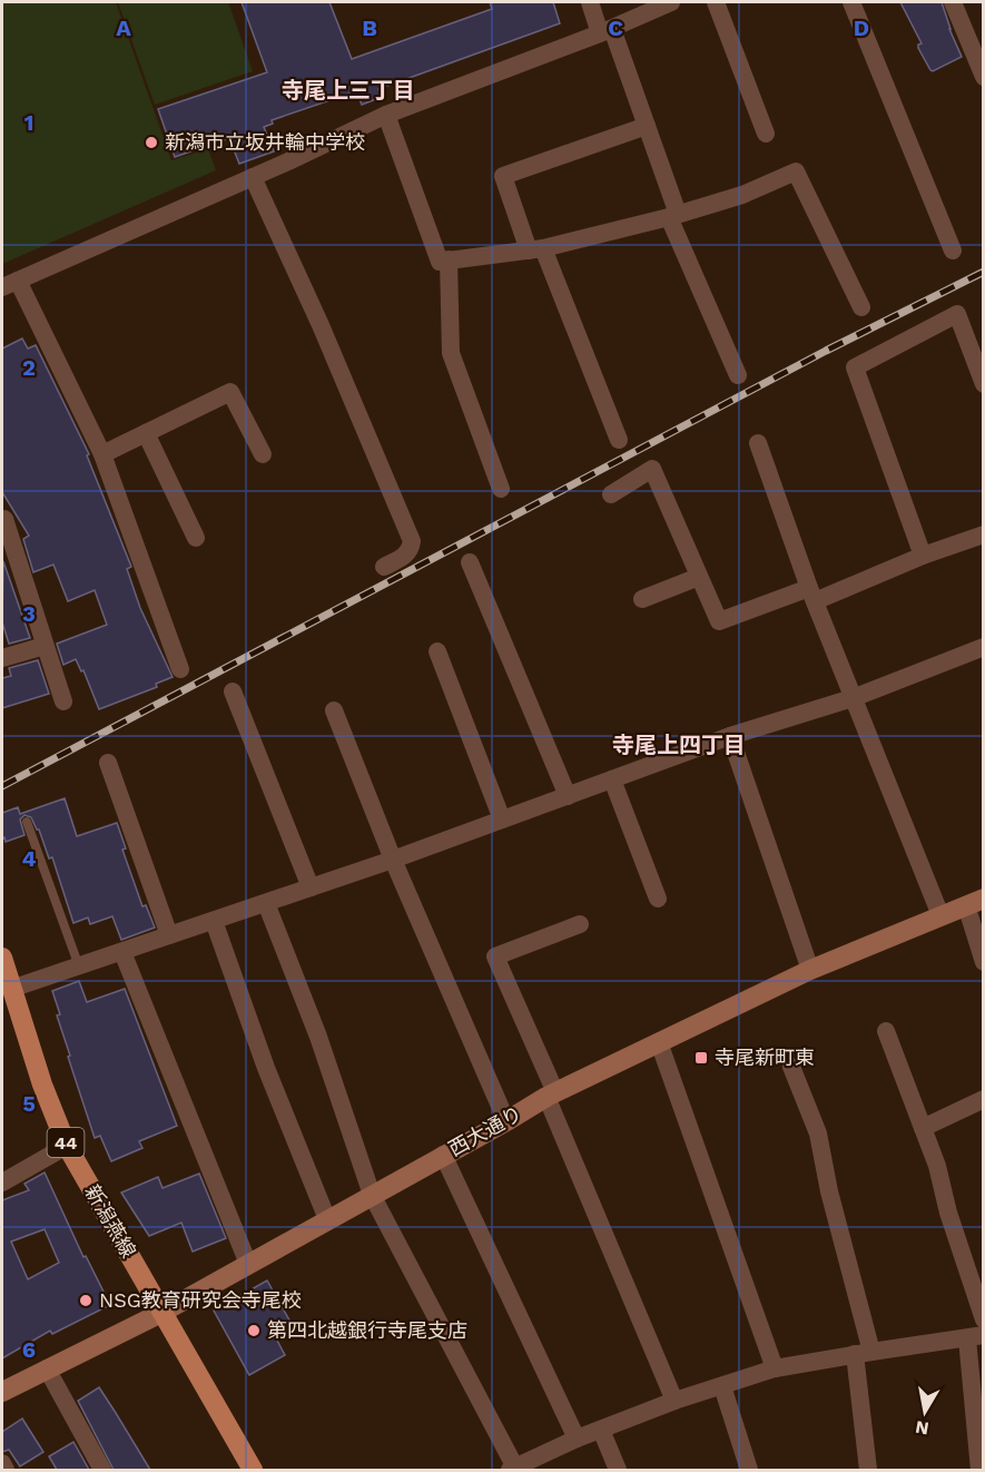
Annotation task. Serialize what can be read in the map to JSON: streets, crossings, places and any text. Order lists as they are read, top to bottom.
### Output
{
  "streets": {
    "main road": ["44", "新潟燕線"],
    "street": ["西大通り"]
  },
  "crossings": [
    ["西大通り", "新潟燕線"]
  ],
  "districts": ["寺尾上三丁目", "寺尾上四丁目"],
  "places": {
    "other": ["新潟市立坂井輪中学校", "NSG教育研究会寺尾校", "第四北越銀行寺尾支店"],
    "transit": ["寺尾新町東"]
  },
  "north": "bottom",
  "grid": {
    "columns": [
      "A",
      "B",
      "C",
      "D"
    ],
    "rows": [
      "1",
      "2",
      "3",
      "4",
      "5",
      "6"
    ]
  }
}
